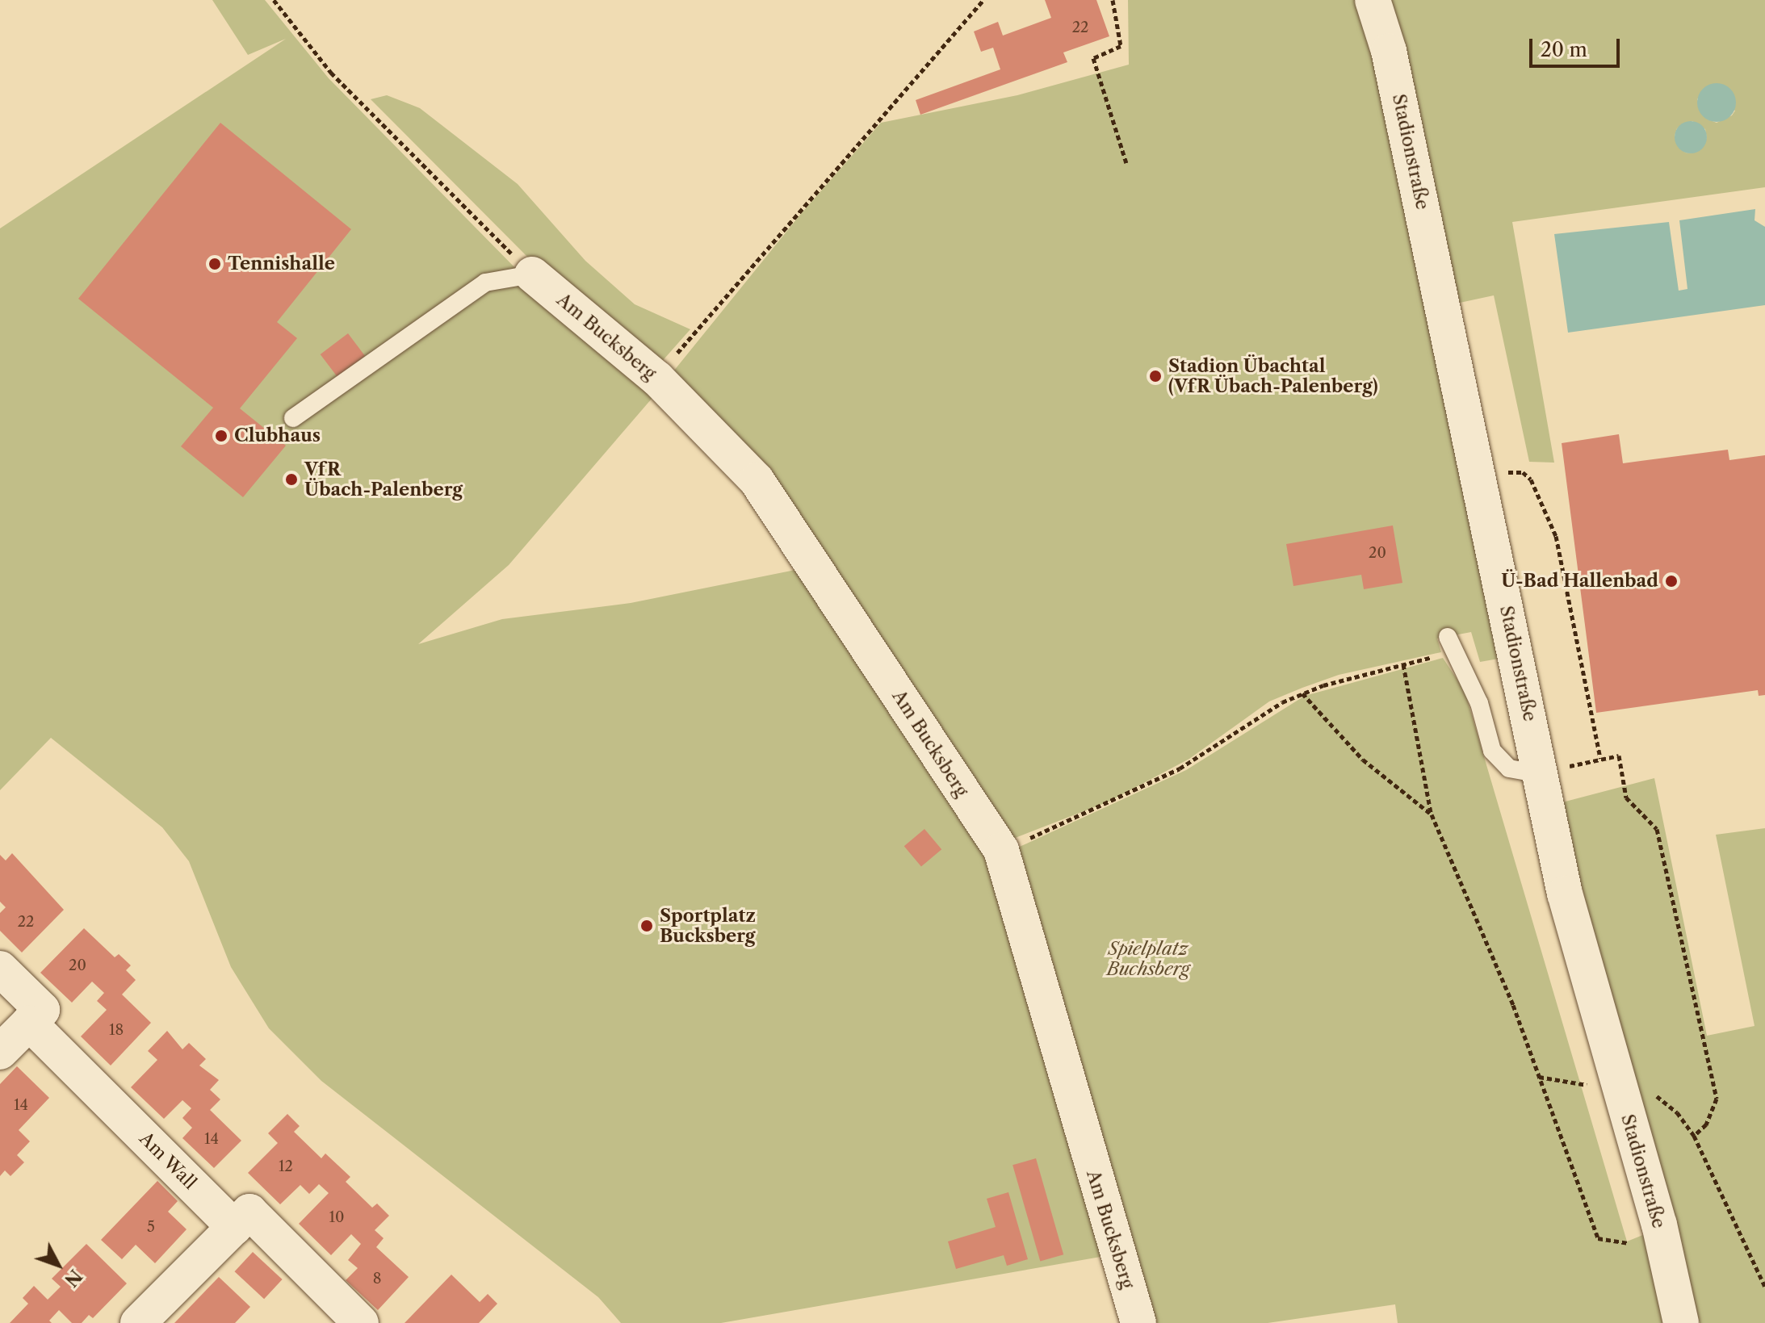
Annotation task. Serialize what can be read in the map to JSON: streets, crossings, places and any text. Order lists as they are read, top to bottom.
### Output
{
  "streets": {
    "street": ["Stadionstraße", "Am Bucksberg", "Am Wall"]
  },
  "parks": ["Spielplatz Buchsberg"],
  "places": [
    "Tennishalle",
    "Stadion Übachtal (VfR Übach-Palenberg)",
    "Clubhaus",
    "VfR Übach-Palenberg",
    "Ü-Bad Hallenbad",
    "Sportplatz Bucksberg"
  ],
  "house_numbers": [
    "22",
    "20",
    "22",
    "20",
    "18",
    "14",
    "14",
    "12",
    "10",
    "5",
    "8"
  ],
  "scale_bar": "20 m",
  "north": "bottom right"
}
